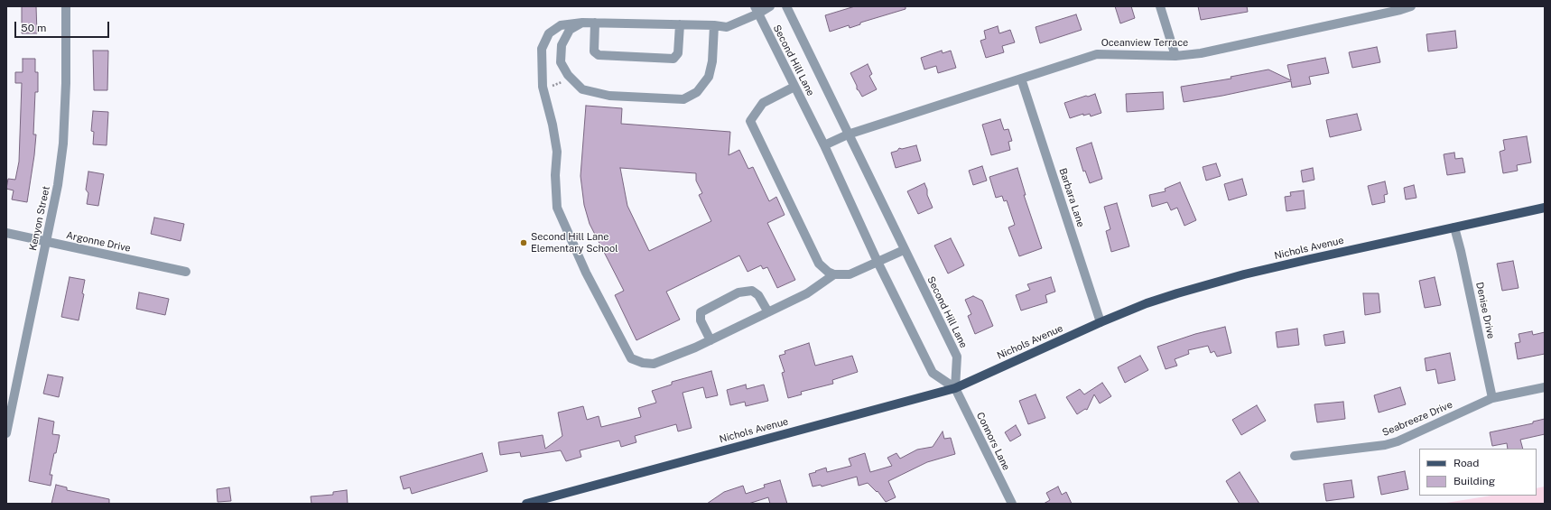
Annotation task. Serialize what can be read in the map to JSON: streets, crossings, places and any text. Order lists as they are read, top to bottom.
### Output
{
  "streets": {
    "main road": ["Nichols Avenue"],
    "street": [
      "Oceanview Terrace",
      "Second Hill Lane",
      "Barbara Lane",
      "Kenyon Street",
      "Argonne Drive",
      "Denise Drive",
      "Seabreeze Drive",
      "Connors Lane"
    ]
  },
  "crossings": [
    ["Oceanview Terrace", "Second Hill Lane"],
    ["Oceanview Terrace", "Barbara Lane"],
    ["Second Hill Lane", "Nichols Avenue"],
    ["Second Hill Lane", "Connors Lane"],
    ["Barbara Lane", "Nichols Avenue"],
    ["Kenyon Street", "Argonne Drive"],
    ["Nichols Avenue", "Denise Drive"],
    ["Nichols Avenue", "Connors Lane"],
    ["Denise Drive", "Seabreeze Drive"]
  ],
  "places": ["Second Hill Lane Elementary School"],
  "legend": ["Road", "Building"],
  "scale_bar": "50 m"
}
